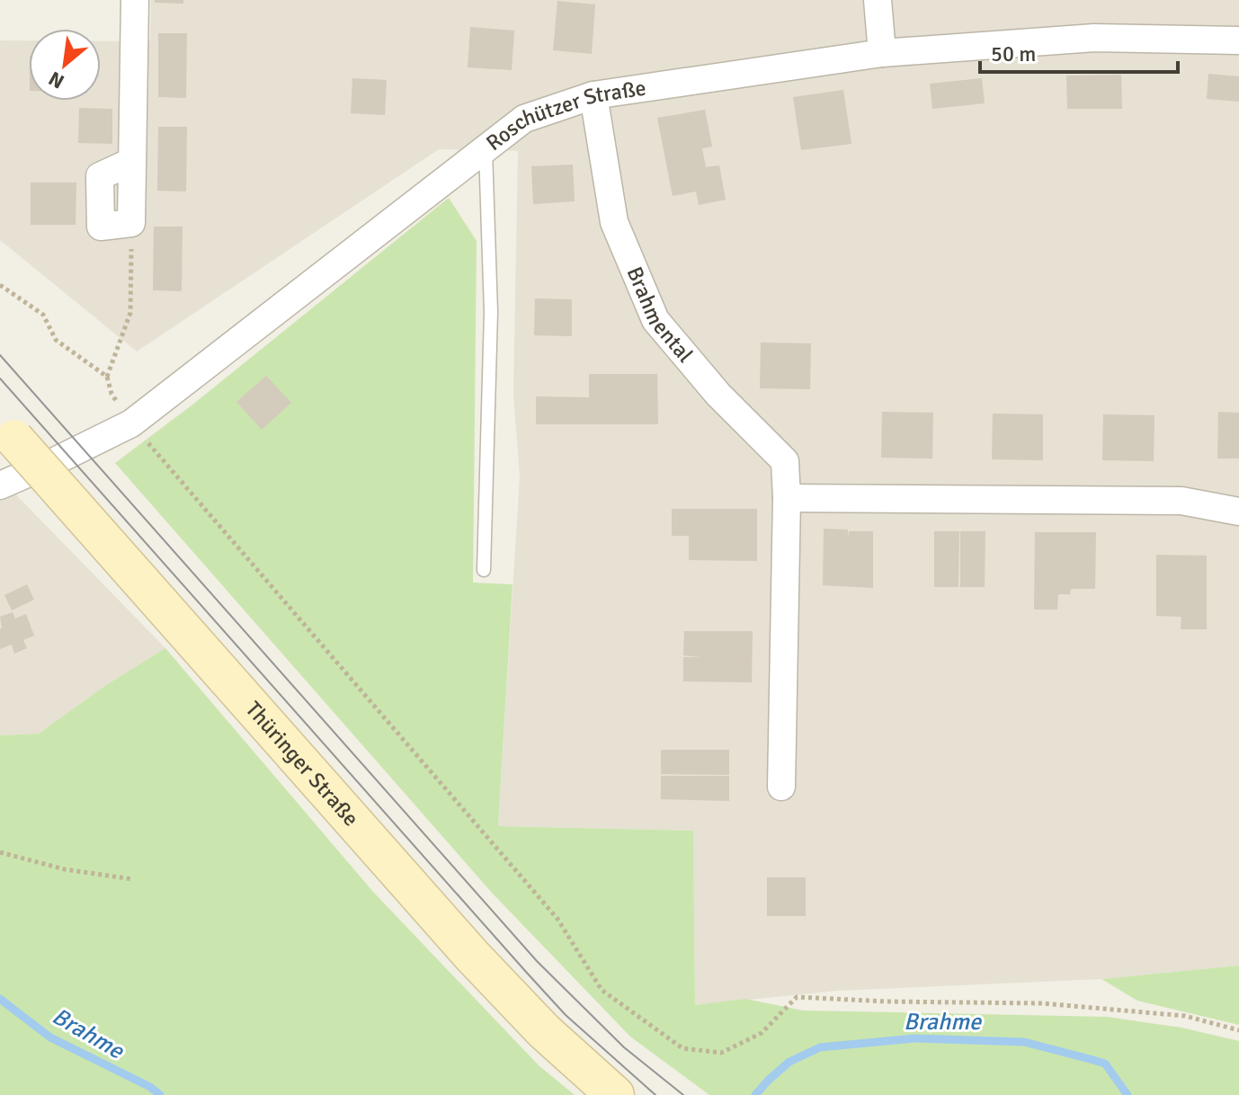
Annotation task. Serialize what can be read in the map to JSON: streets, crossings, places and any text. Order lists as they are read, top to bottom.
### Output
{
  "streets": {
    "main road": ["Thüringer Straße"],
    "street": ["Roschützer Straße", "Brahmental"]
  },
  "crossings": [
    ["Roschützer Straße", "Brahmental"]
  ],
  "water": ["Brahme"],
  "scale_bar": "50 m",
  "north": "bottom left"
}
